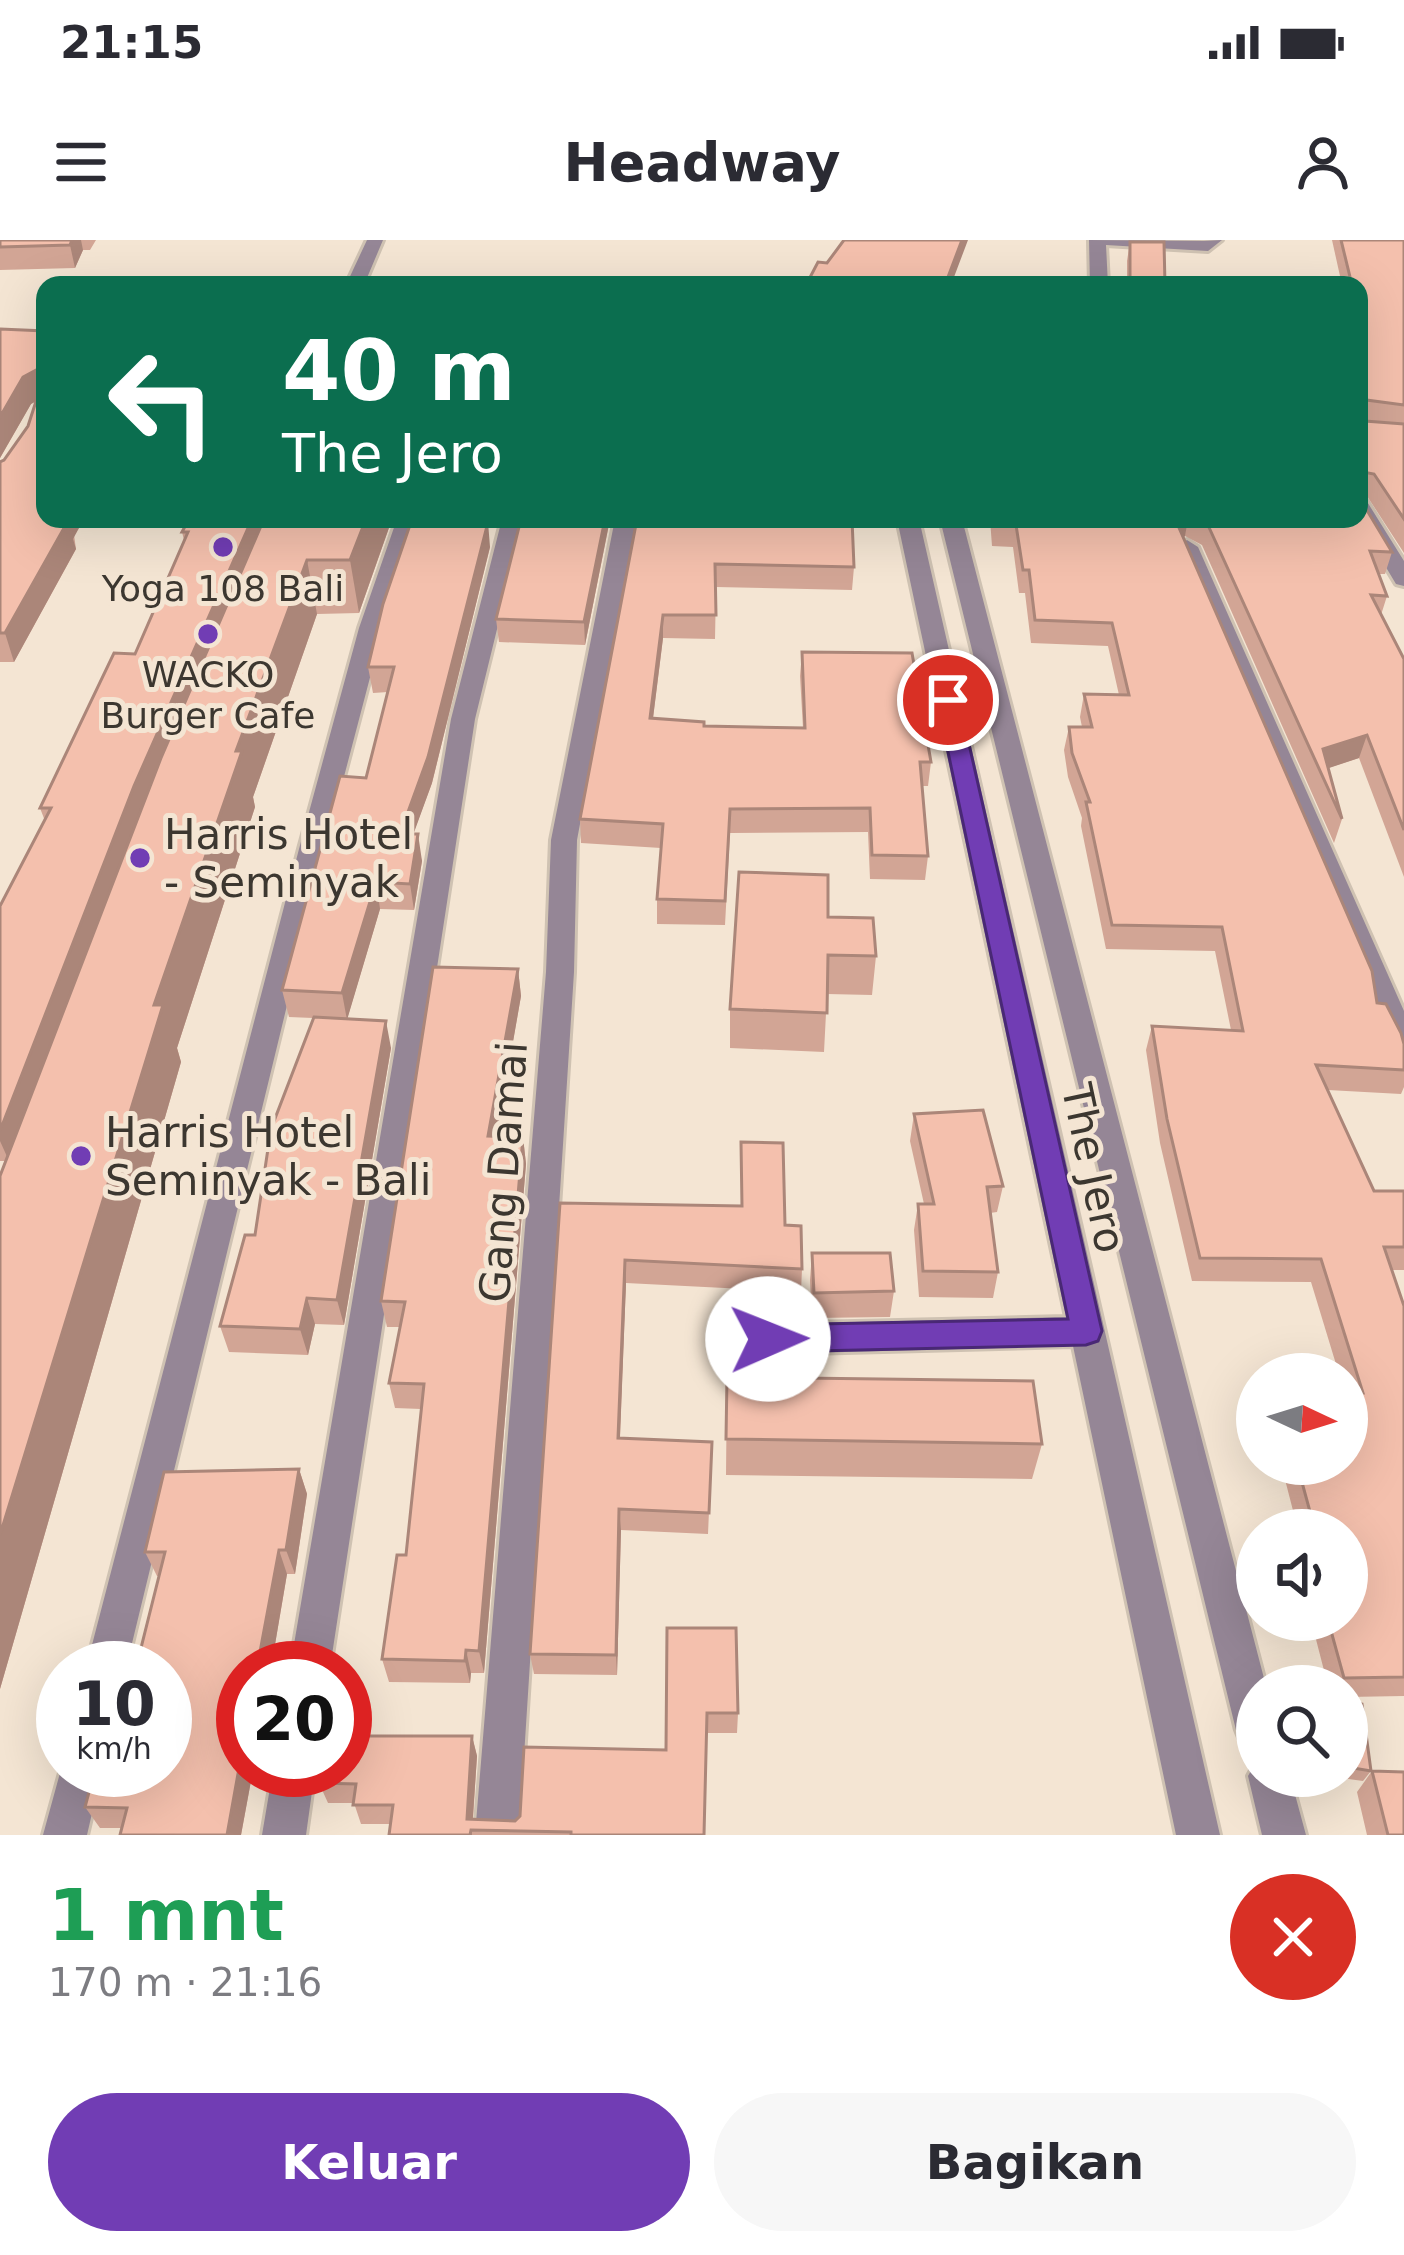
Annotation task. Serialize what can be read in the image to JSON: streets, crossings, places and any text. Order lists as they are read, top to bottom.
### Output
{
  "streets": {
    "street": ["The Jero", "Gang Damai"]
  },
  "places": [
    "Yoga 108 Bali",
    "WACKO Burger Cafe",
    "Harris Hotel - Seminyak",
    "Harris Hotel Seminyak - Bali"
  ],
  "north": "right",
  "page": {
    "status": "21:15",
    "header": "Headway",
    "turn": ["40 m", "The Jero"],
    "speed": "10 km/h",
    "limit": "20",
    "heading": ["1 mnt", "170 m · 21:16"],
    "buttons": ["Keluar", "Bagikan"]
  }
}
